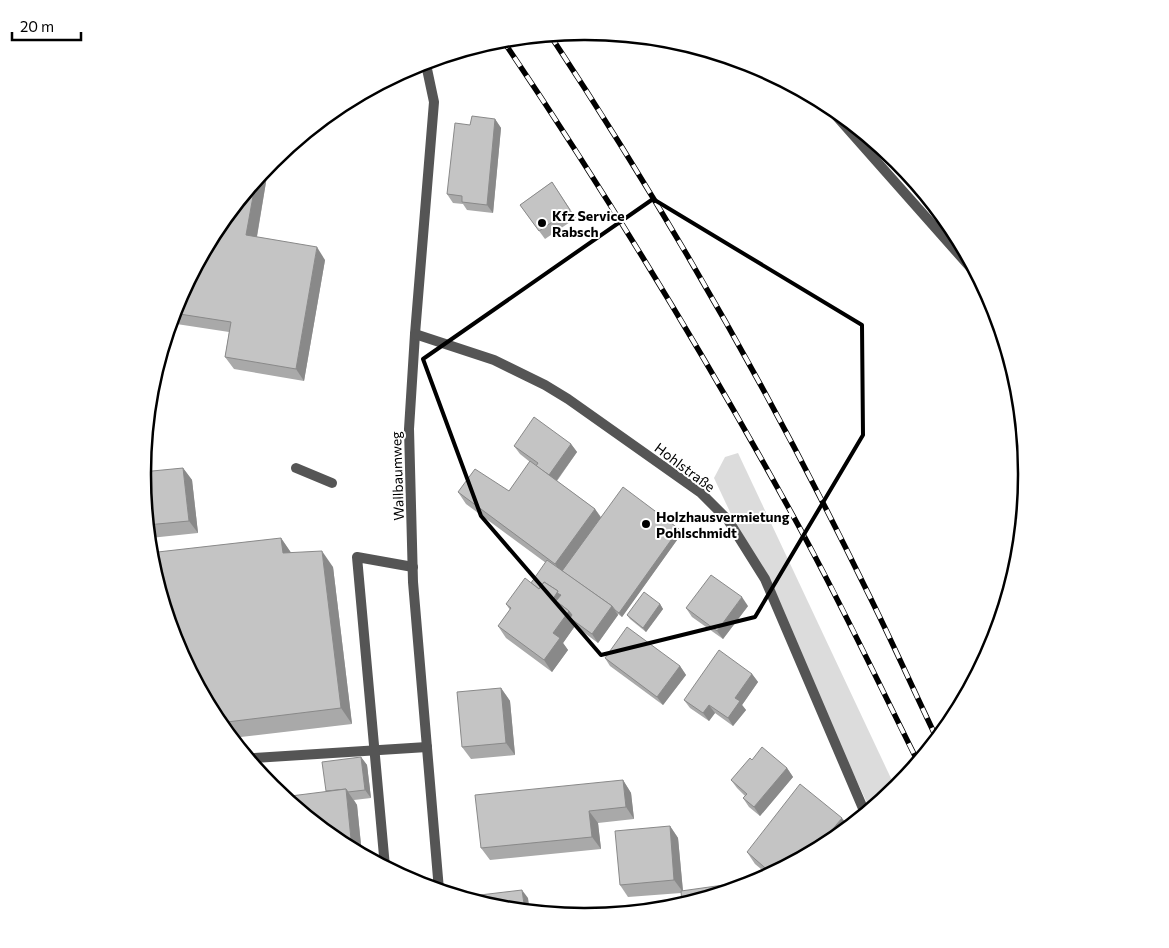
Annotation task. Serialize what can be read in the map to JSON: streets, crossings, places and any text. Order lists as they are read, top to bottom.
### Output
{
  "streets": {
    "street": ["Hohlstraße", "Wallbaumweg"]
  },
  "crossings": [
    ["Hohlstraße", "Wallbaumweg"]
  ],
  "places": ["Kfz Service Rabsch", "Holzhausvermietung Pohlschmidt"],
  "scale_bar": "20 m"
}
